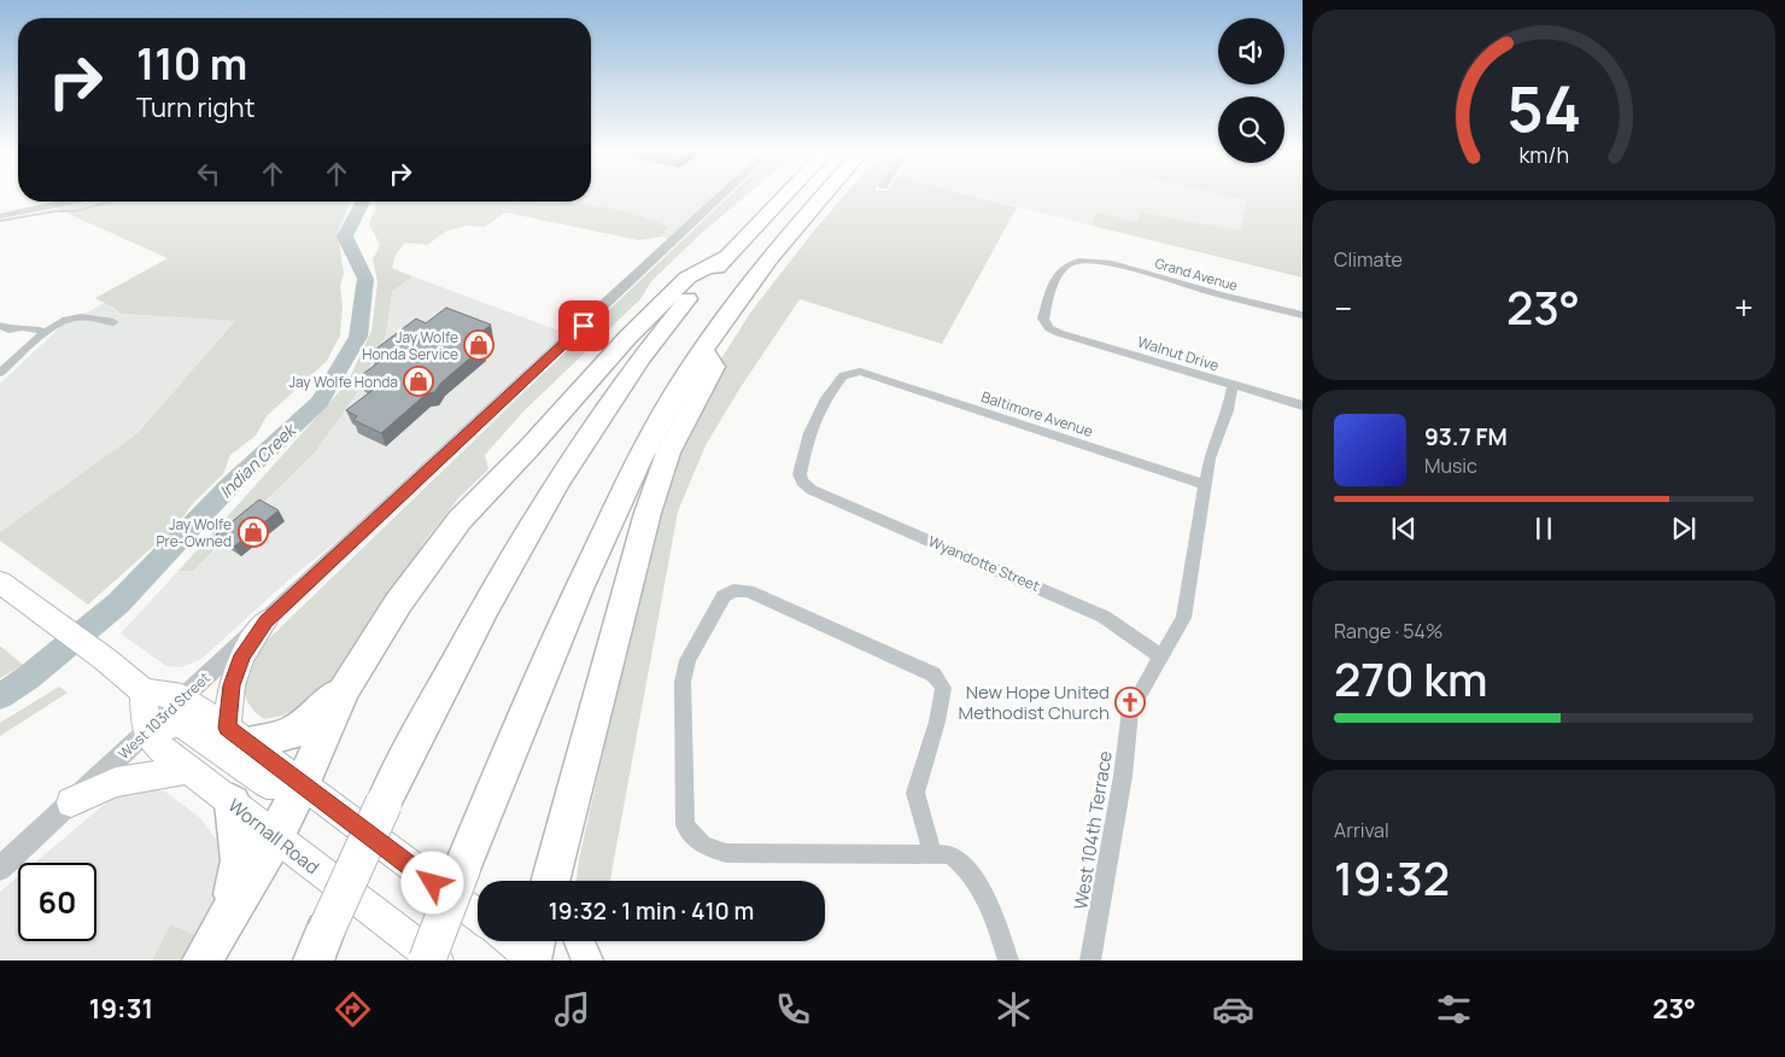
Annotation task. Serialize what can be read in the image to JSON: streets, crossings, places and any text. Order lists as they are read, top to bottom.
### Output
{
  "streets": {
    "main road": ["Wornall Road"],
    "street": [
      "Grand Avenue",
      "Walnut Drive",
      "Baltimore Avenue",
      "Wyandotte Street",
      "West 103rd Street",
      "West 104th Terrace"
    ]
  },
  "crossings": [
    ["Grand Avenue", "Walnut Drive"],
    ["Walnut Drive", "West 104th Terrace"],
    ["Baltimore Avenue", "Wyandotte Street"],
    ["Baltimore Avenue", "West 104th Terrace"],
    ["Wyandotte Street", "West 104th Terrace"],
    ["West 103rd Street", "Wornall Road"]
  ],
  "water": ["Indian Creek"],
  "places": {
    "shop": ["Jay Wolfe Honda Service", "Jay Wolfe Honda", "Jay Wolfe Pre-Owned"],
    "church": ["New Hope United Methodist Church"]
  },
  "page": {
    "turn": ["110 m", "Turn right"],
    "tile": [
      "Climate",
      ["Range · 54%", "270 km"],
      ["Arrival", "19:32"]
    ],
    "heat": ["−", "23°", "+"],
    "song": ["93.7 FM", "Music"],
    "limit": "60",
    "trip": "19:32 · 1 min · 410 m",
    "tabs": ["19:31", "23°"],
    "gauge": ["54", "km/h"]
  }
}
